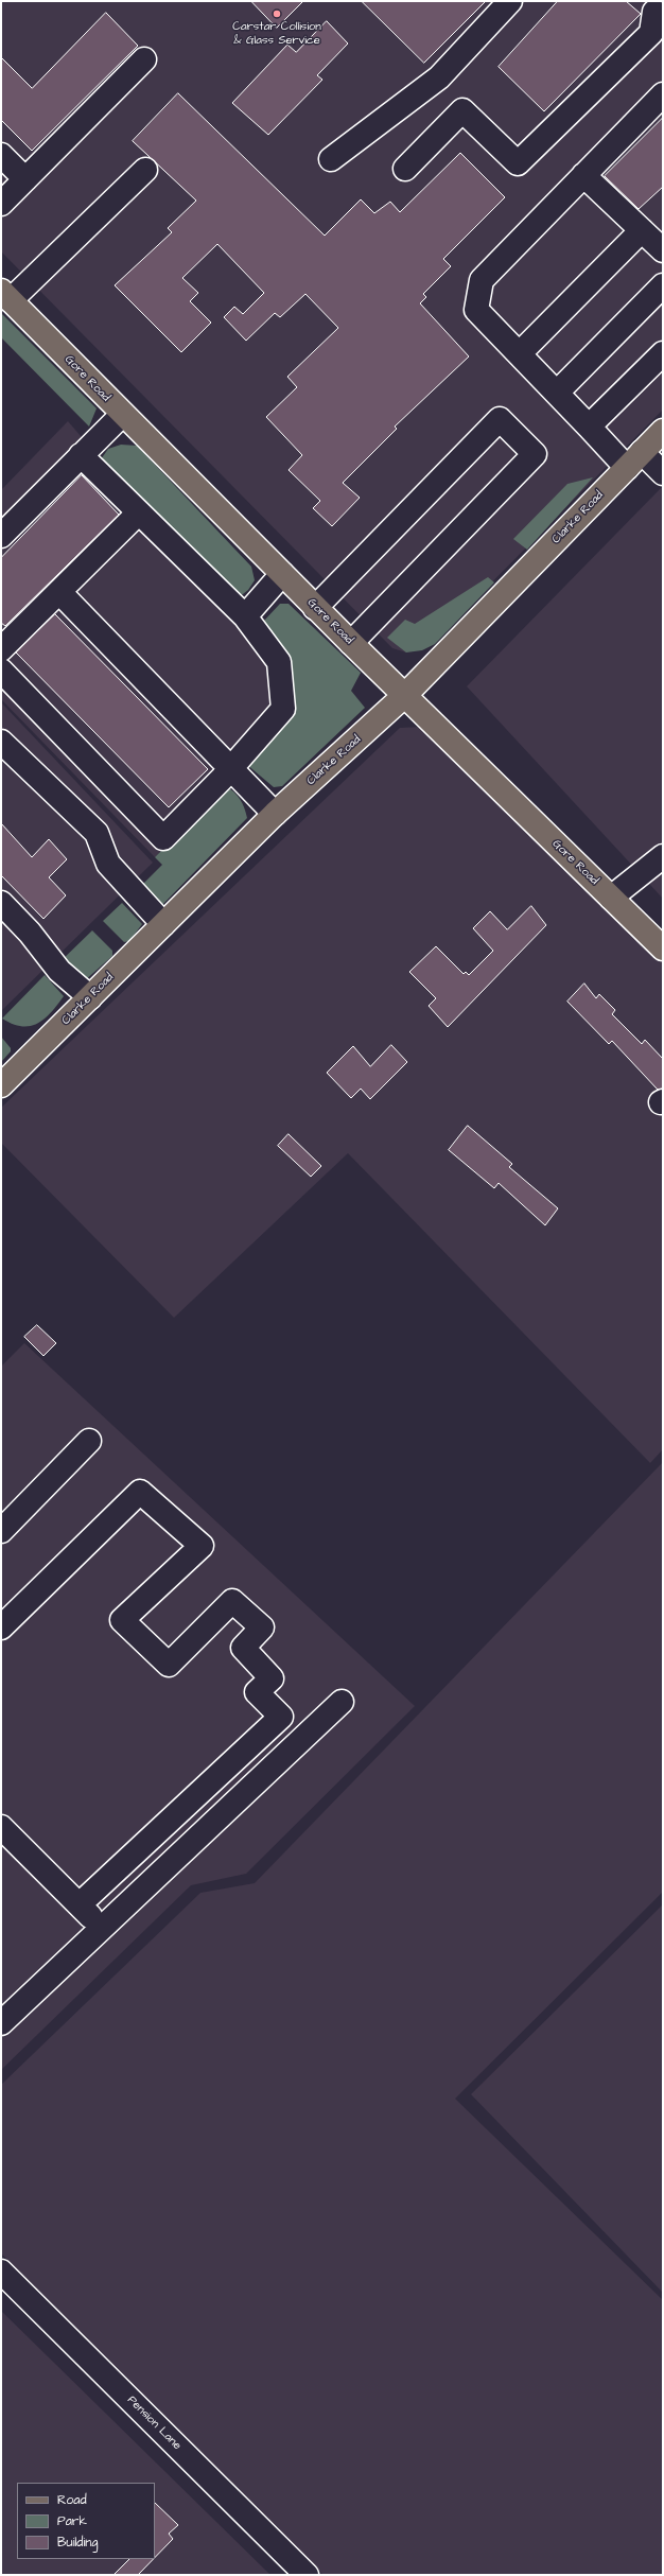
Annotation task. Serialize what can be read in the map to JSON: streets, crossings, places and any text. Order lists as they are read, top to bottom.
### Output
{
  "streets": {
    "main road": ["Gore Road", "Clarke Road"],
    "street": ["Pension Lane"]
  },
  "crossings": [
    ["Gore Road", "Clarke Road"]
  ],
  "places": ["Carstar Collision & Glass Service"],
  "legend": ["Road", "Park", "Building"]
}
